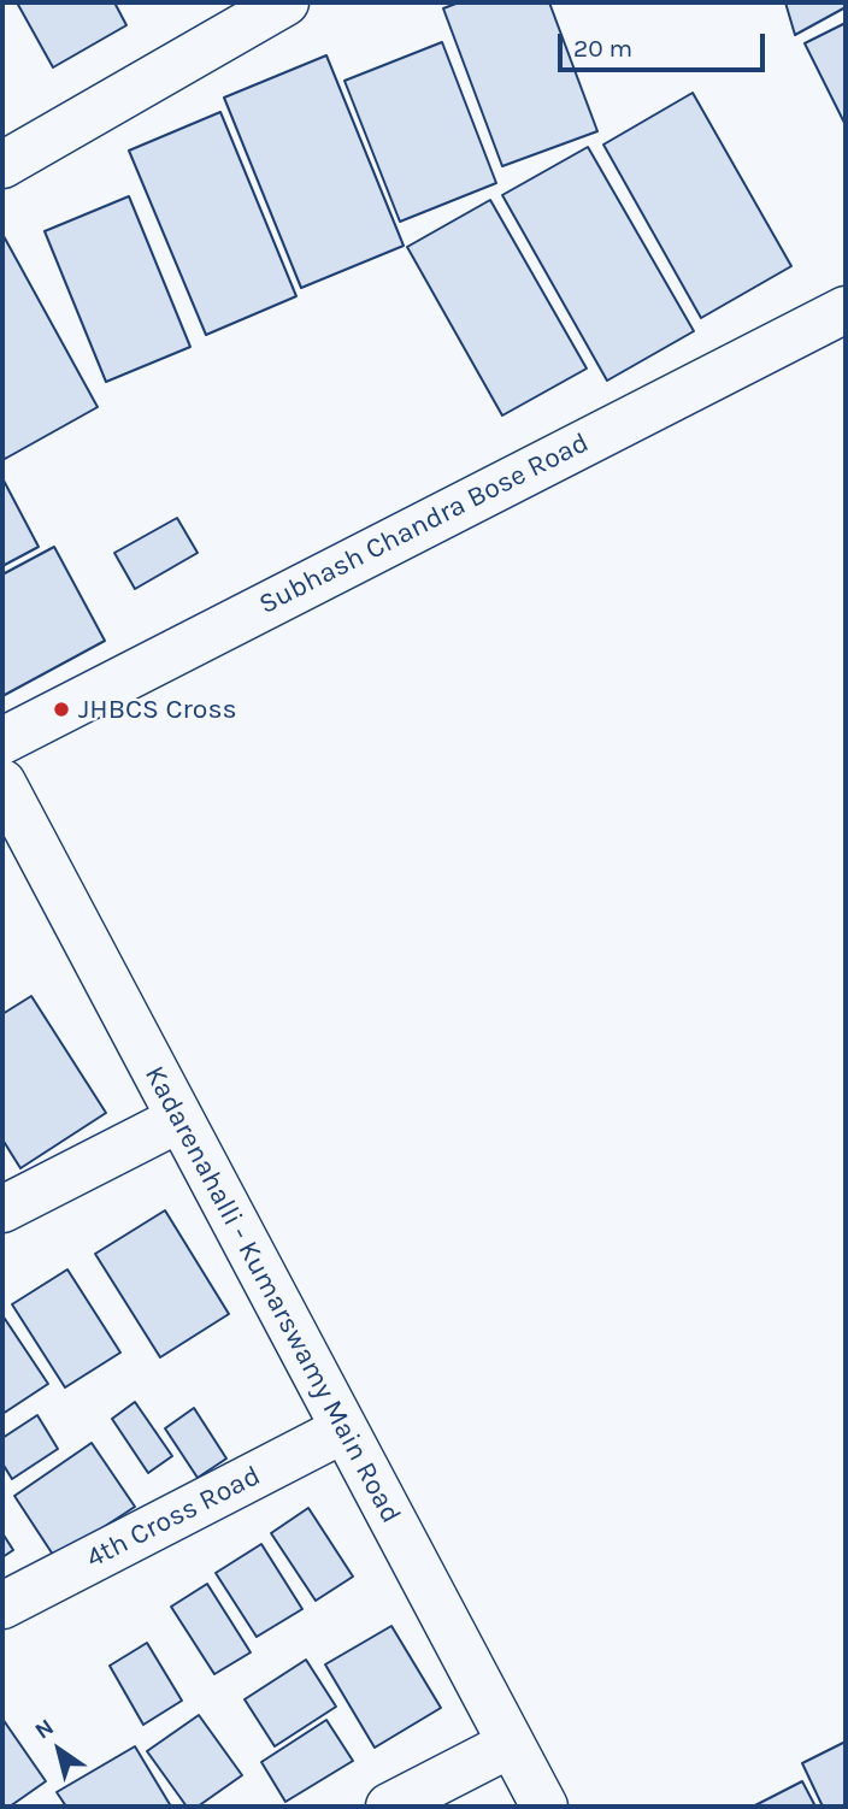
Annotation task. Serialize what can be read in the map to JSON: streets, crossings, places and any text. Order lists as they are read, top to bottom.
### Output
{
  "streets": {
    "street": ["Subhash Chandra Bose Road", "Kadarenahalli - Kumarswamy Main Road", "4th Cross Road"]
  },
  "crossings": [
    ["Kadarenahalli - Kumarswamy Main Road", "4th Cross Road"]
  ],
  "places": ["JHBCS Cross"],
  "scale_bar": "20 m",
  "north": "top left"
}
